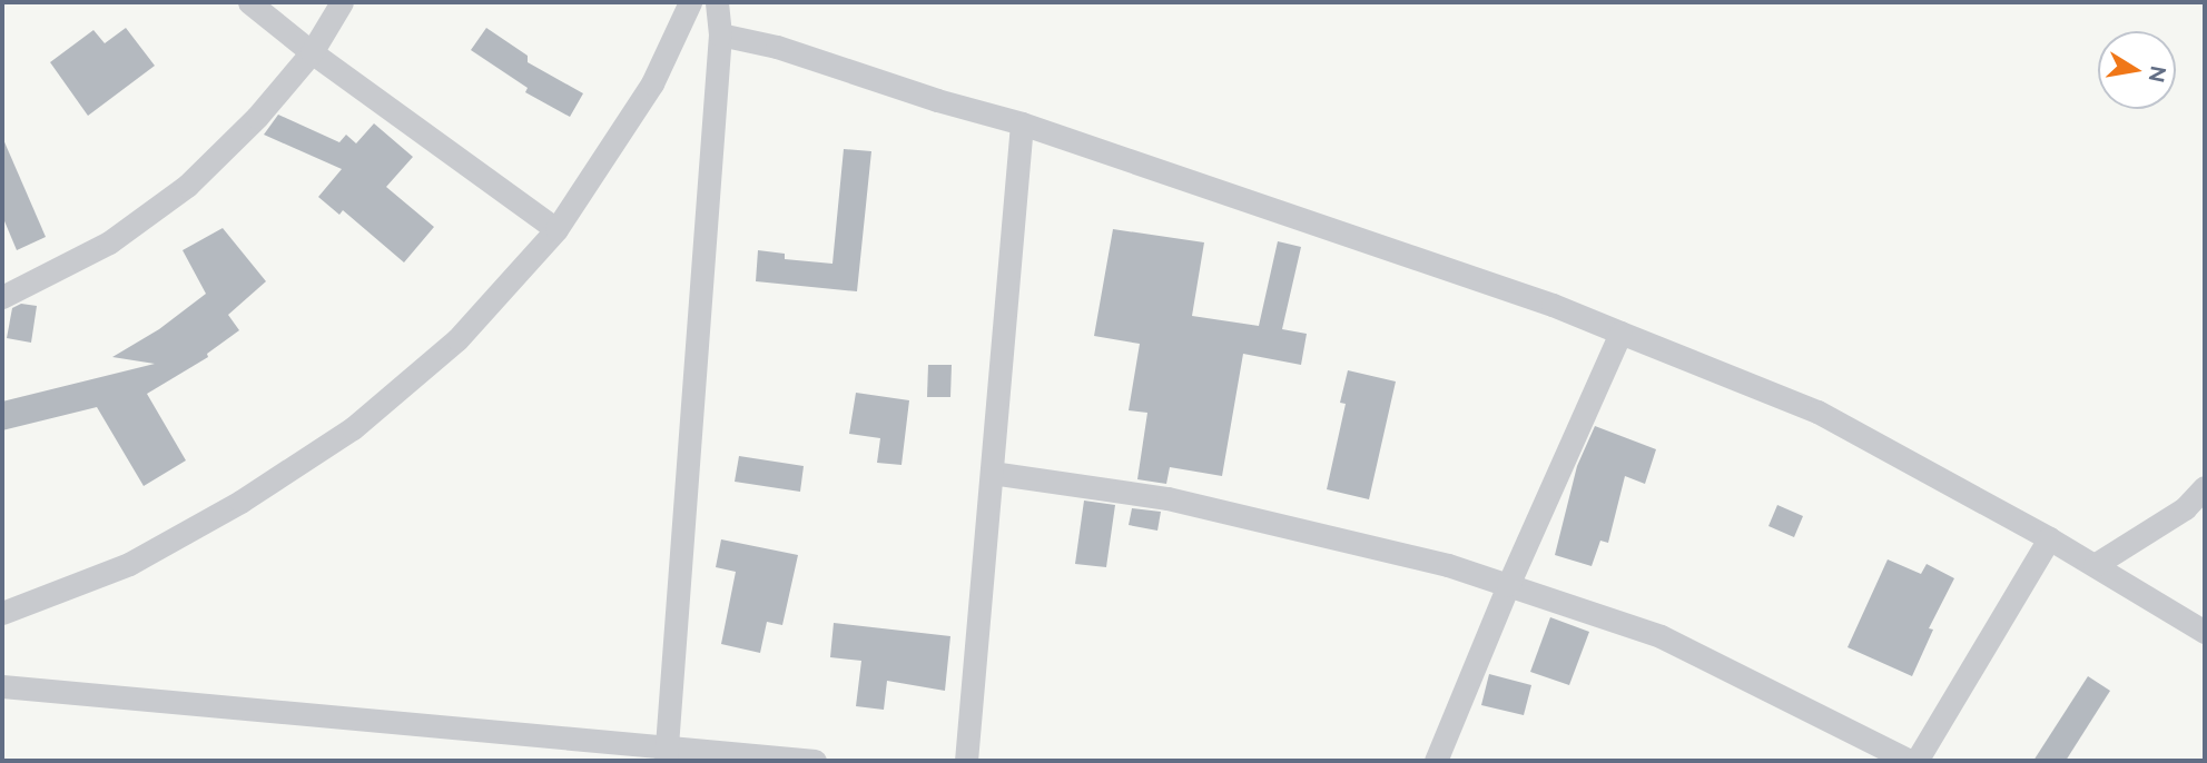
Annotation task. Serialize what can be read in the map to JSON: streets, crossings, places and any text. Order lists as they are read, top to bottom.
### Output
{
  "north": "right"
}
